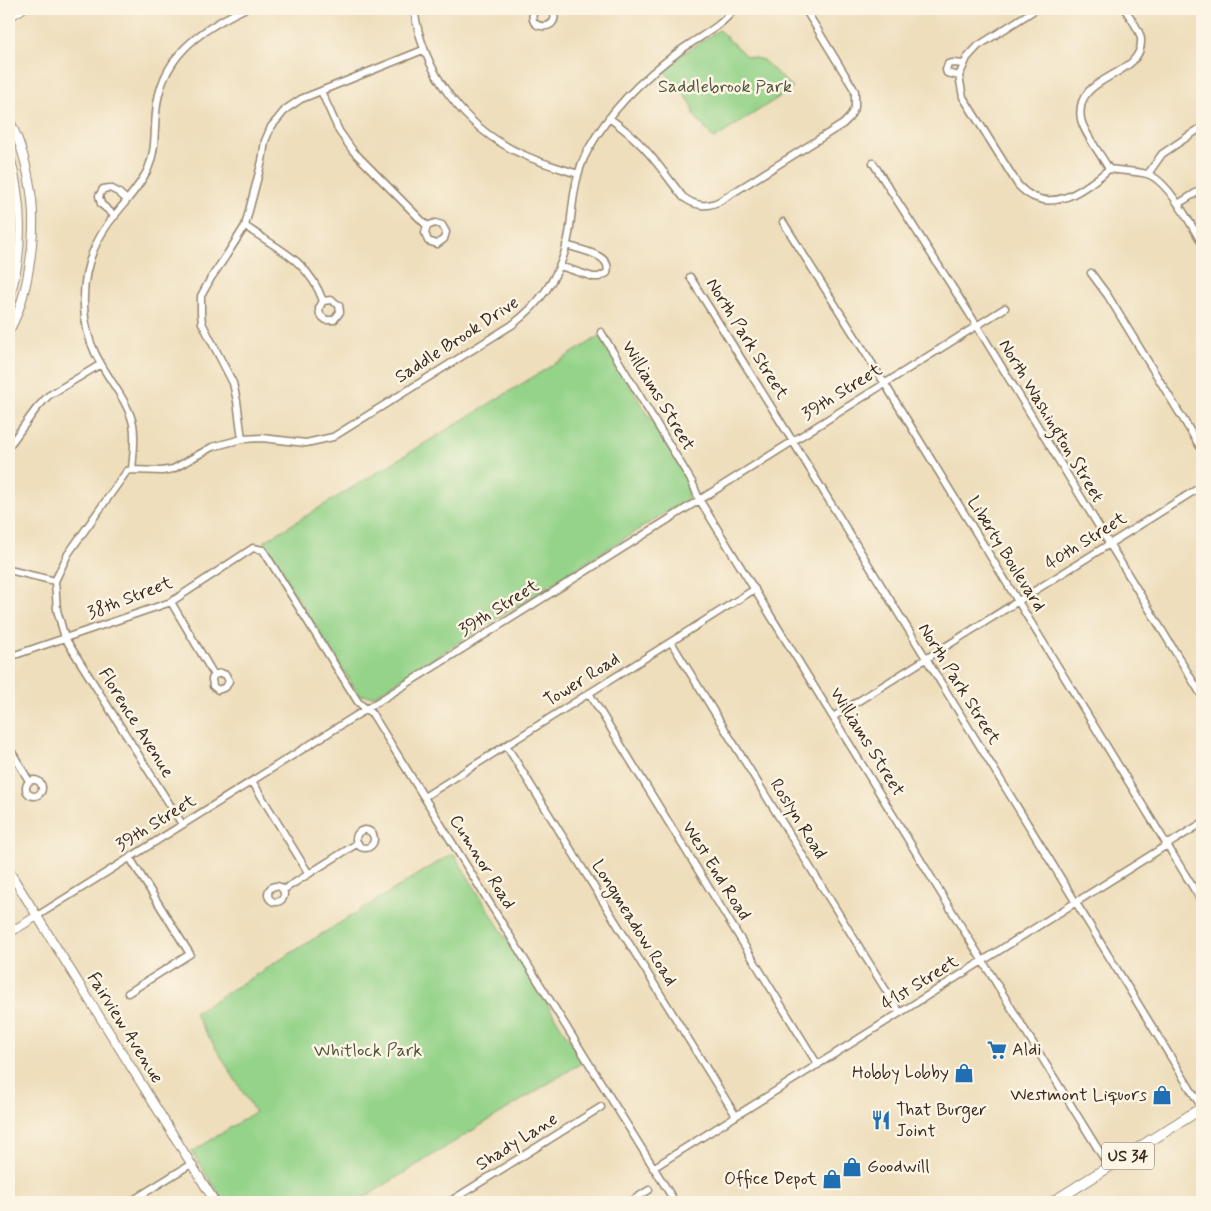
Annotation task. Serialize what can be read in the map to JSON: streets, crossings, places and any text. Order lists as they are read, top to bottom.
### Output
{
  "streets": {
    "main road": ["US 34"],
    "street": [
      "North Park Street",
      "Saddle Brook Drive",
      "39th Street",
      "Williams Street",
      "North Washington Street",
      "40th Street",
      "Liberty Boulevard",
      "38th Street",
      "Tower Road",
      "Florence Avenue",
      "Roslyn Road",
      "Cumnor Road",
      "West End Road",
      "Longmeadow Road",
      "41st Street",
      "Fairview Avenue",
      "Shady Lane"
    ]
  },
  "crossings": [
    ["North Park Street", "39th Street"],
    ["North Park Street", "40th Street"],
    ["North Park Street", "41st Street"],
    ["North Park Street", "US 34"],
    ["39th Street", "Williams Street"],
    ["39th Street", "North Washington Street"],
    ["39th Street", "Liberty Boulevard"],
    ["39th Street", "Florence Avenue"],
    ["39th Street", "Cumnor Road"],
    ["39th Street", "Fairview Avenue"],
    ["Williams Street", "40th Street"],
    ["Williams Street", "Tower Road"],
    ["Williams Street", "41st Street"],
    ["Williams Street", "US 34"],
    ["North Washington Street", "40th Street"],
    ["40th Street", "Liberty Boulevard"],
    ["Liberty Boulevard", "41st Street"],
    ["38th Street", "Florence Avenue"],
    ["38th Street", "Cumnor Road"],
    ["Tower Road", "Roslyn Road"],
    ["Tower Road", "Cumnor Road"],
    ["Tower Road", "West End Road"],
    ["Tower Road", "Longmeadow Road"],
    ["Roslyn Road", "41st Street"],
    ["Cumnor Road", "41st Street"],
    ["West End Road", "41st Street"],
    ["Longmeadow Road", "41st Street"]
  ],
  "parks": ["Saddlebrook Park", "Whitlock Park"],
  "places": {
    "supermarket": ["Aldi"],
    "shop": [
      "Hobby Lobby",
      "Westmont Liquors",
      "Goodwill",
      "Office Depot"
    ],
    "restaurant": ["That Burger Joint"]
  }
}
